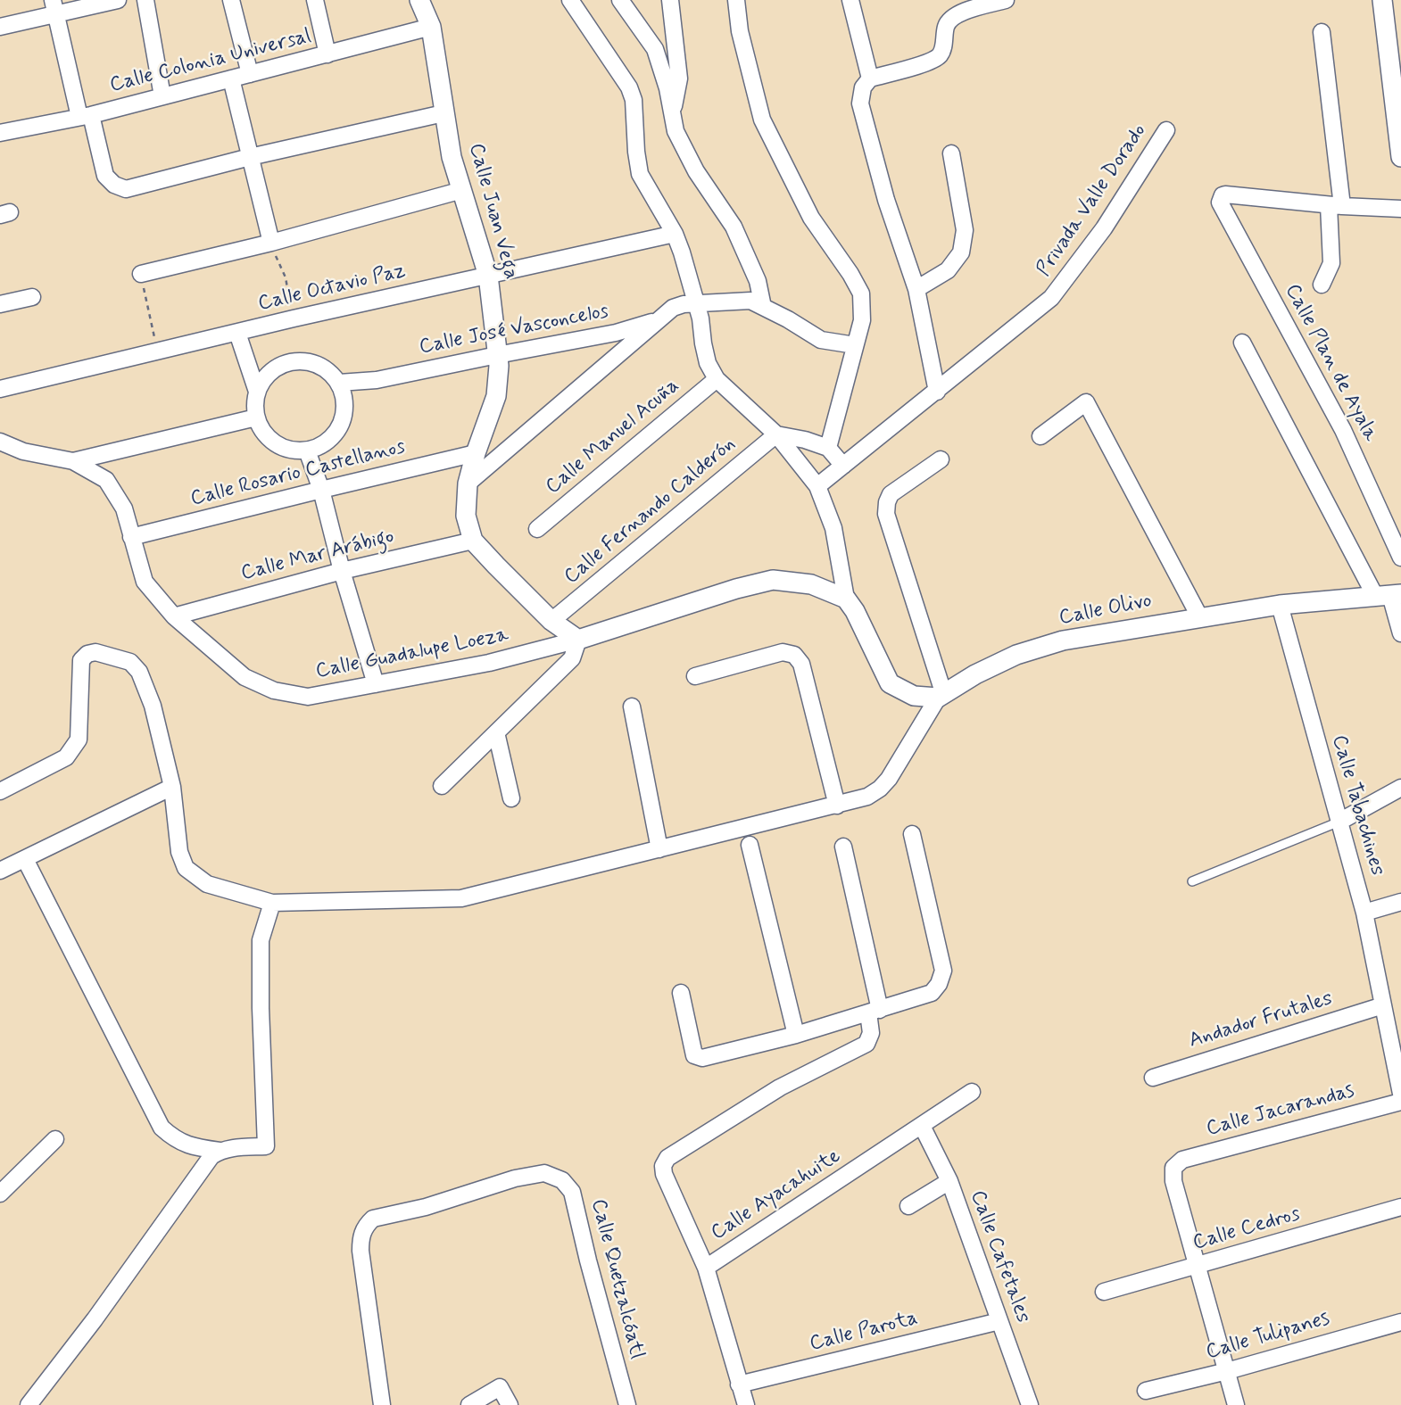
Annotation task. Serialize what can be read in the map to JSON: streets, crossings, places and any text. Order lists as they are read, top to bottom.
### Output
{
  "streets": {
    "street": [
      "Calle Colonia Universal",
      "Privada Valle Dorado",
      "Calle Juan Vega",
      "Calle Octavio Paz",
      "Calle José Vasconcelos",
      "Calle Plan de Ayala",
      "Calle Manuel Acuña",
      "Calle Rosario Castellanos",
      "Calle Fernando Calderón",
      "Calle Mar Arábigo",
      "Calle Olivo",
      "Calle Guadalupe Loeza",
      "Calle Tabachines",
      "Andador Frutales",
      "Calle Jacarandas",
      "Calle Ayacahuite",
      "Calle Cedros",
      "Calle Cafetales",
      "Calle Quetzalcóatl",
      "Calle Parota",
      "Calle Tulipanes"
    ]
  },
  "crossings": [
    ["Calle Colonia Universal", "Calle Juan Vega"],
    ["Calle Juan Vega", "Calle Octavio Paz"],
    ["Calle Juan Vega", "Calle José Vasconcelos"],
    ["Calle Juan Vega", "Calle Rosario Castellanos"],
    ["Calle Juan Vega", "Calle Mar Arábigo"],
    ["Calle Rosario Castellanos", "Calle Guadalupe Loeza"],
    ["Calle Mar Arábigo", "Calle Guadalupe Loeza"],
    ["Calle Olivo", "Calle Tabachines"],
    ["Calle Tabachines", "Andador Frutales"],
    ["Calle Jacarandas", "Calle Cedros"],
    ["Calle Ayacahuite", "Calle Cafetales"],
    ["Calle Ayacahuite", "Calle Parota"],
    ["Calle Cafetales", "Calle Parota"]
  ]
}
